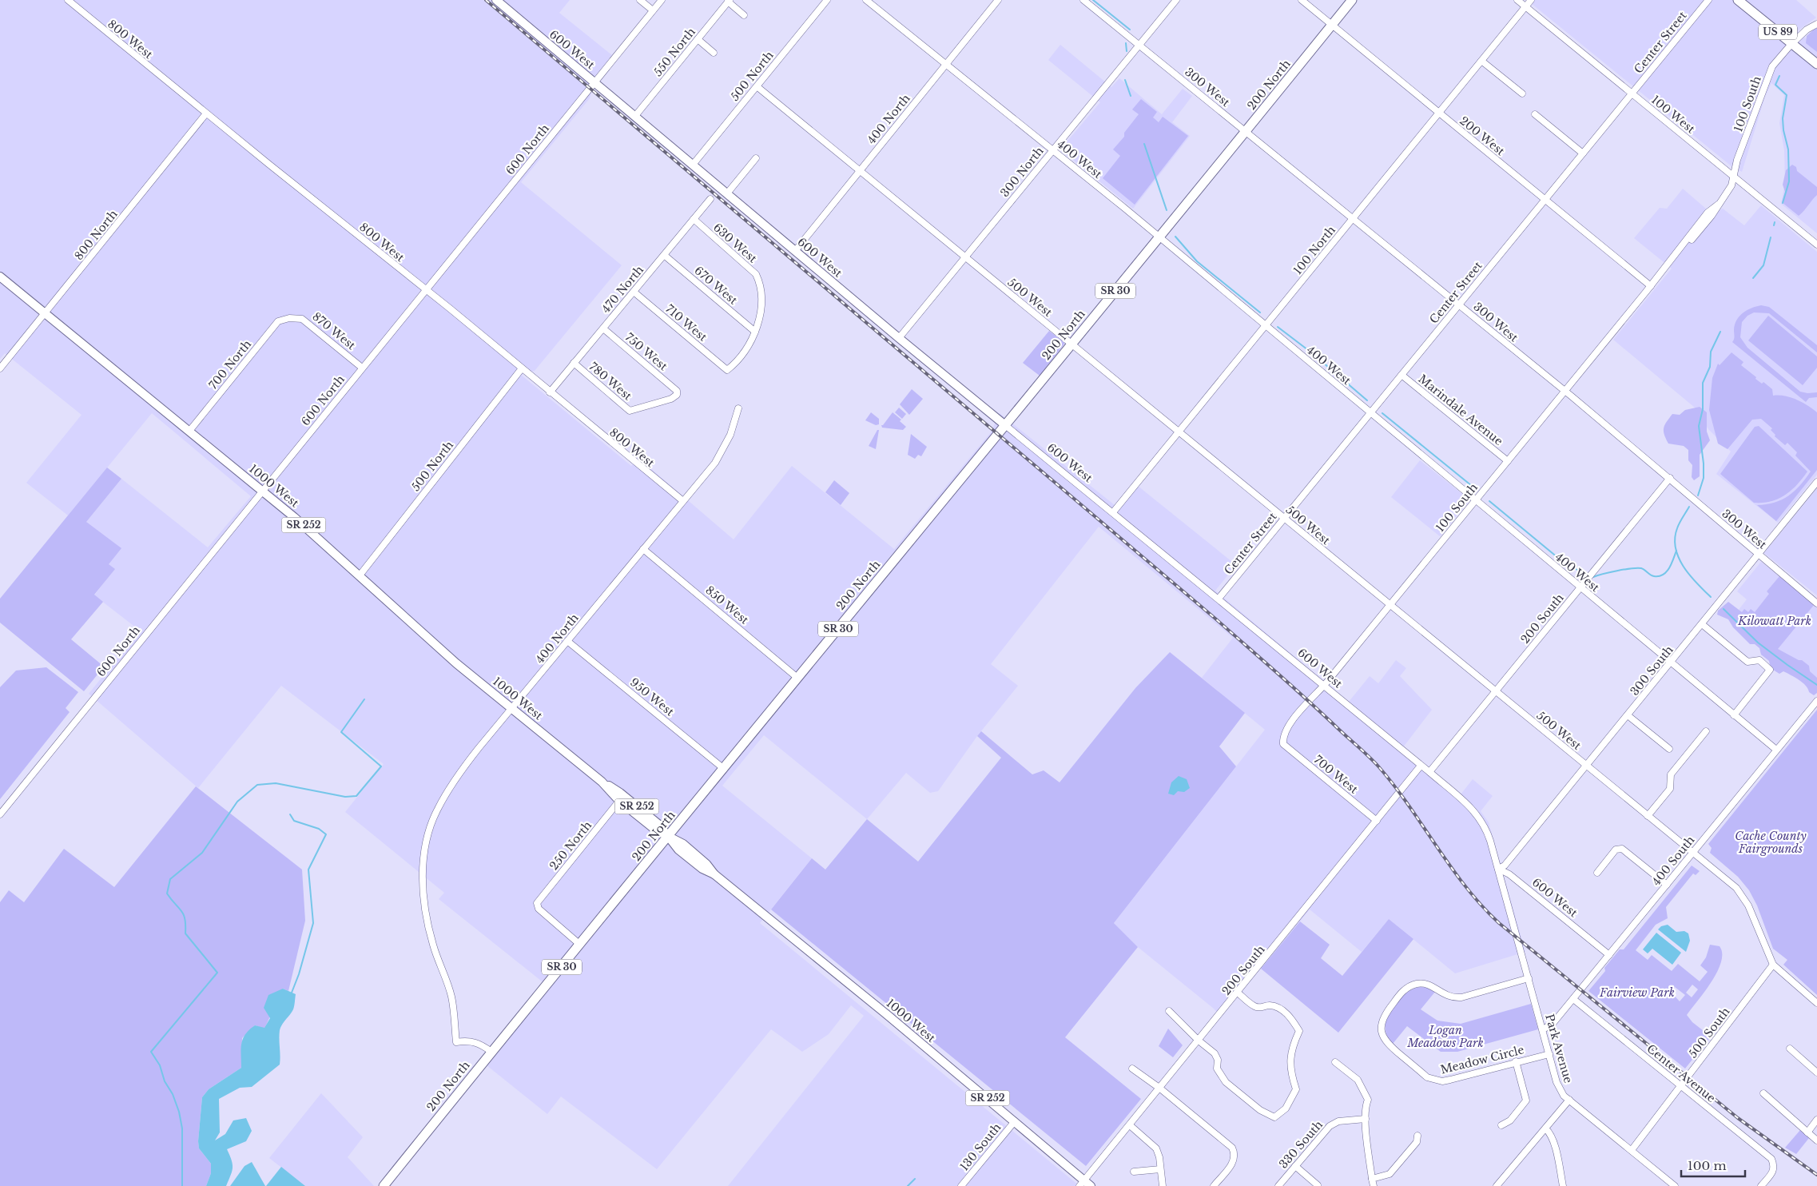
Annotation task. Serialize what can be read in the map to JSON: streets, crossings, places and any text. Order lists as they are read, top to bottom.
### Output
{
  "streets": {
    "highway": ["US 89", "200 North", "SR 30"],
    "main road": ["600 West", "1000 West", "SR 252"],
    "street": [
      "800 West",
      "Center Street",
      "550 North",
      "500 North",
      "300 West",
      "100 South",
      "100 West",
      "400 North",
      "200 West",
      "600 North",
      "400 West",
      "300 North",
      "800 North",
      "630 West",
      "100 North",
      "670 West",
      "470 North",
      "500 West",
      "710 West",
      "870 West",
      "750 West",
      "700 North",
      "780 West",
      "Marindale Avenue",
      "850 West",
      "200 South",
      "300 South",
      "950 West",
      "700 West",
      "250 North",
      "400 South",
      "500 South",
      "Park Avenue",
      "Meadow Circle",
      "Center Avenue",
      "330 South",
      "130 South"
    ]
  },
  "crossings": [
    ["US 89", "100 South"],
    ["800 West", "500 North"],
    ["800 West", "400 North"],
    ["800 West", "600 North"],
    ["800 West", "800 North"],
    ["800 West", "470 North"],
    ["Center Street", "600 West"],
    ["Center Street", "300 West"],
    ["Center Street", "100 West"],
    ["Center Street", "200 West"],
    ["Center Street", "400 West"],
    ["Center Street", "500 West"],
    ["Center Street", "Marindale Avenue"],
    ["600 West", "550 North"],
    ["600 West", "500 North"],
    ["600 West", "200 North"],
    ["600 West", "100 South"],
    ["600 West", "400 North"],
    ["600 West", "600 North"],
    ["600 West", "300 North"],
    ["600 West", "100 North"],
    ["600 West", "200 South"],
    ["600 West", "300 South"],
    ["600 West", "400 South"],
    ["600 West", "Park Avenue"],
    ["500 North", "500 West"],
    ["500 North", "1000 West"],
    ["200 North", "300 West"],
    ["200 North", "400 North"],
    ["200 North", "200 West"],
    ["200 North", "400 West"],
    ["200 North", "500 West"],
    ["200 North", "1000 West"],
    ["200 North", "850 West"],
    ["200 North", "950 West"],
    ["200 North", "250 North"],
    ["300 West", "100 South"],
    ["300 West", "300 North"],
    ["300 West", "100 North"],
    ["300 West", "200 South"],
    ["300 West", "300 South"],
    ["100 South", "100 West"],
    ["100 South", "200 West"],
    ["100 South", "400 West"],
    ["100 South", "500 West"],
    ["100 South", "Marindale Avenue"],
    ["100 South", "700 West"],
    ["100 West", "100 North"],
    ["400 North", "400 West"],
    ["400 North", "500 West"],
    ["400 North", "1000 West"],
    ["400 North", "850 West"],
    ["400 North", "950 West"],
    ["200 West", "100 North"],
    ["600 North", "870 West"],
    ["600 North", "1000 West"],
    ["400 West", "300 North"],
    ["400 West", "100 North"],
    ["400 West", "200 South"],
    ["400 West", "300 South"],
    ["400 West", "400 South"],
    ["300 North", "500 West"],
    ["800 North", "1000 West"],
    ["630 West", "670 West"],
    ["630 West", "470 North"],
    ["630 West", "710 West"],
    ["100 North", "500 West"],
    ["670 West", "470 North"],
    ["470 North", "710 West"],
    ["470 North", "750 West"],
    ["470 North", "780 West"],
    ["500 West", "200 South"],
    ["500 West", "300 South"],
    ["500 West", "400 South"],
    ["500 West", "500 South"],
    ["870 West", "700 North"],
    ["750 West", "780 West"],
    ["700 North", "1000 West"],
    ["1000 West", "200 South"],
    ["1000 West", "250 North"],
    ["1000 West", "130 South"],
    ["200 South", "700 West"],
    ["300 South", "Park Avenue"],
    ["400 South", "Park Avenue"],
    ["400 South", "Center Avenue"],
    ["500 South", "Park Avenue"],
    ["500 South", "Center Avenue"],
    ["Park Avenue", "Meadow Circle"]
  ],
  "parks": [
    "Kilowatt Park",
    "Cache County Fairgrounds",
    "Fairview Park",
    "Logan Meadows Park"
  ],
  "scale_bar": "100 m"
}
